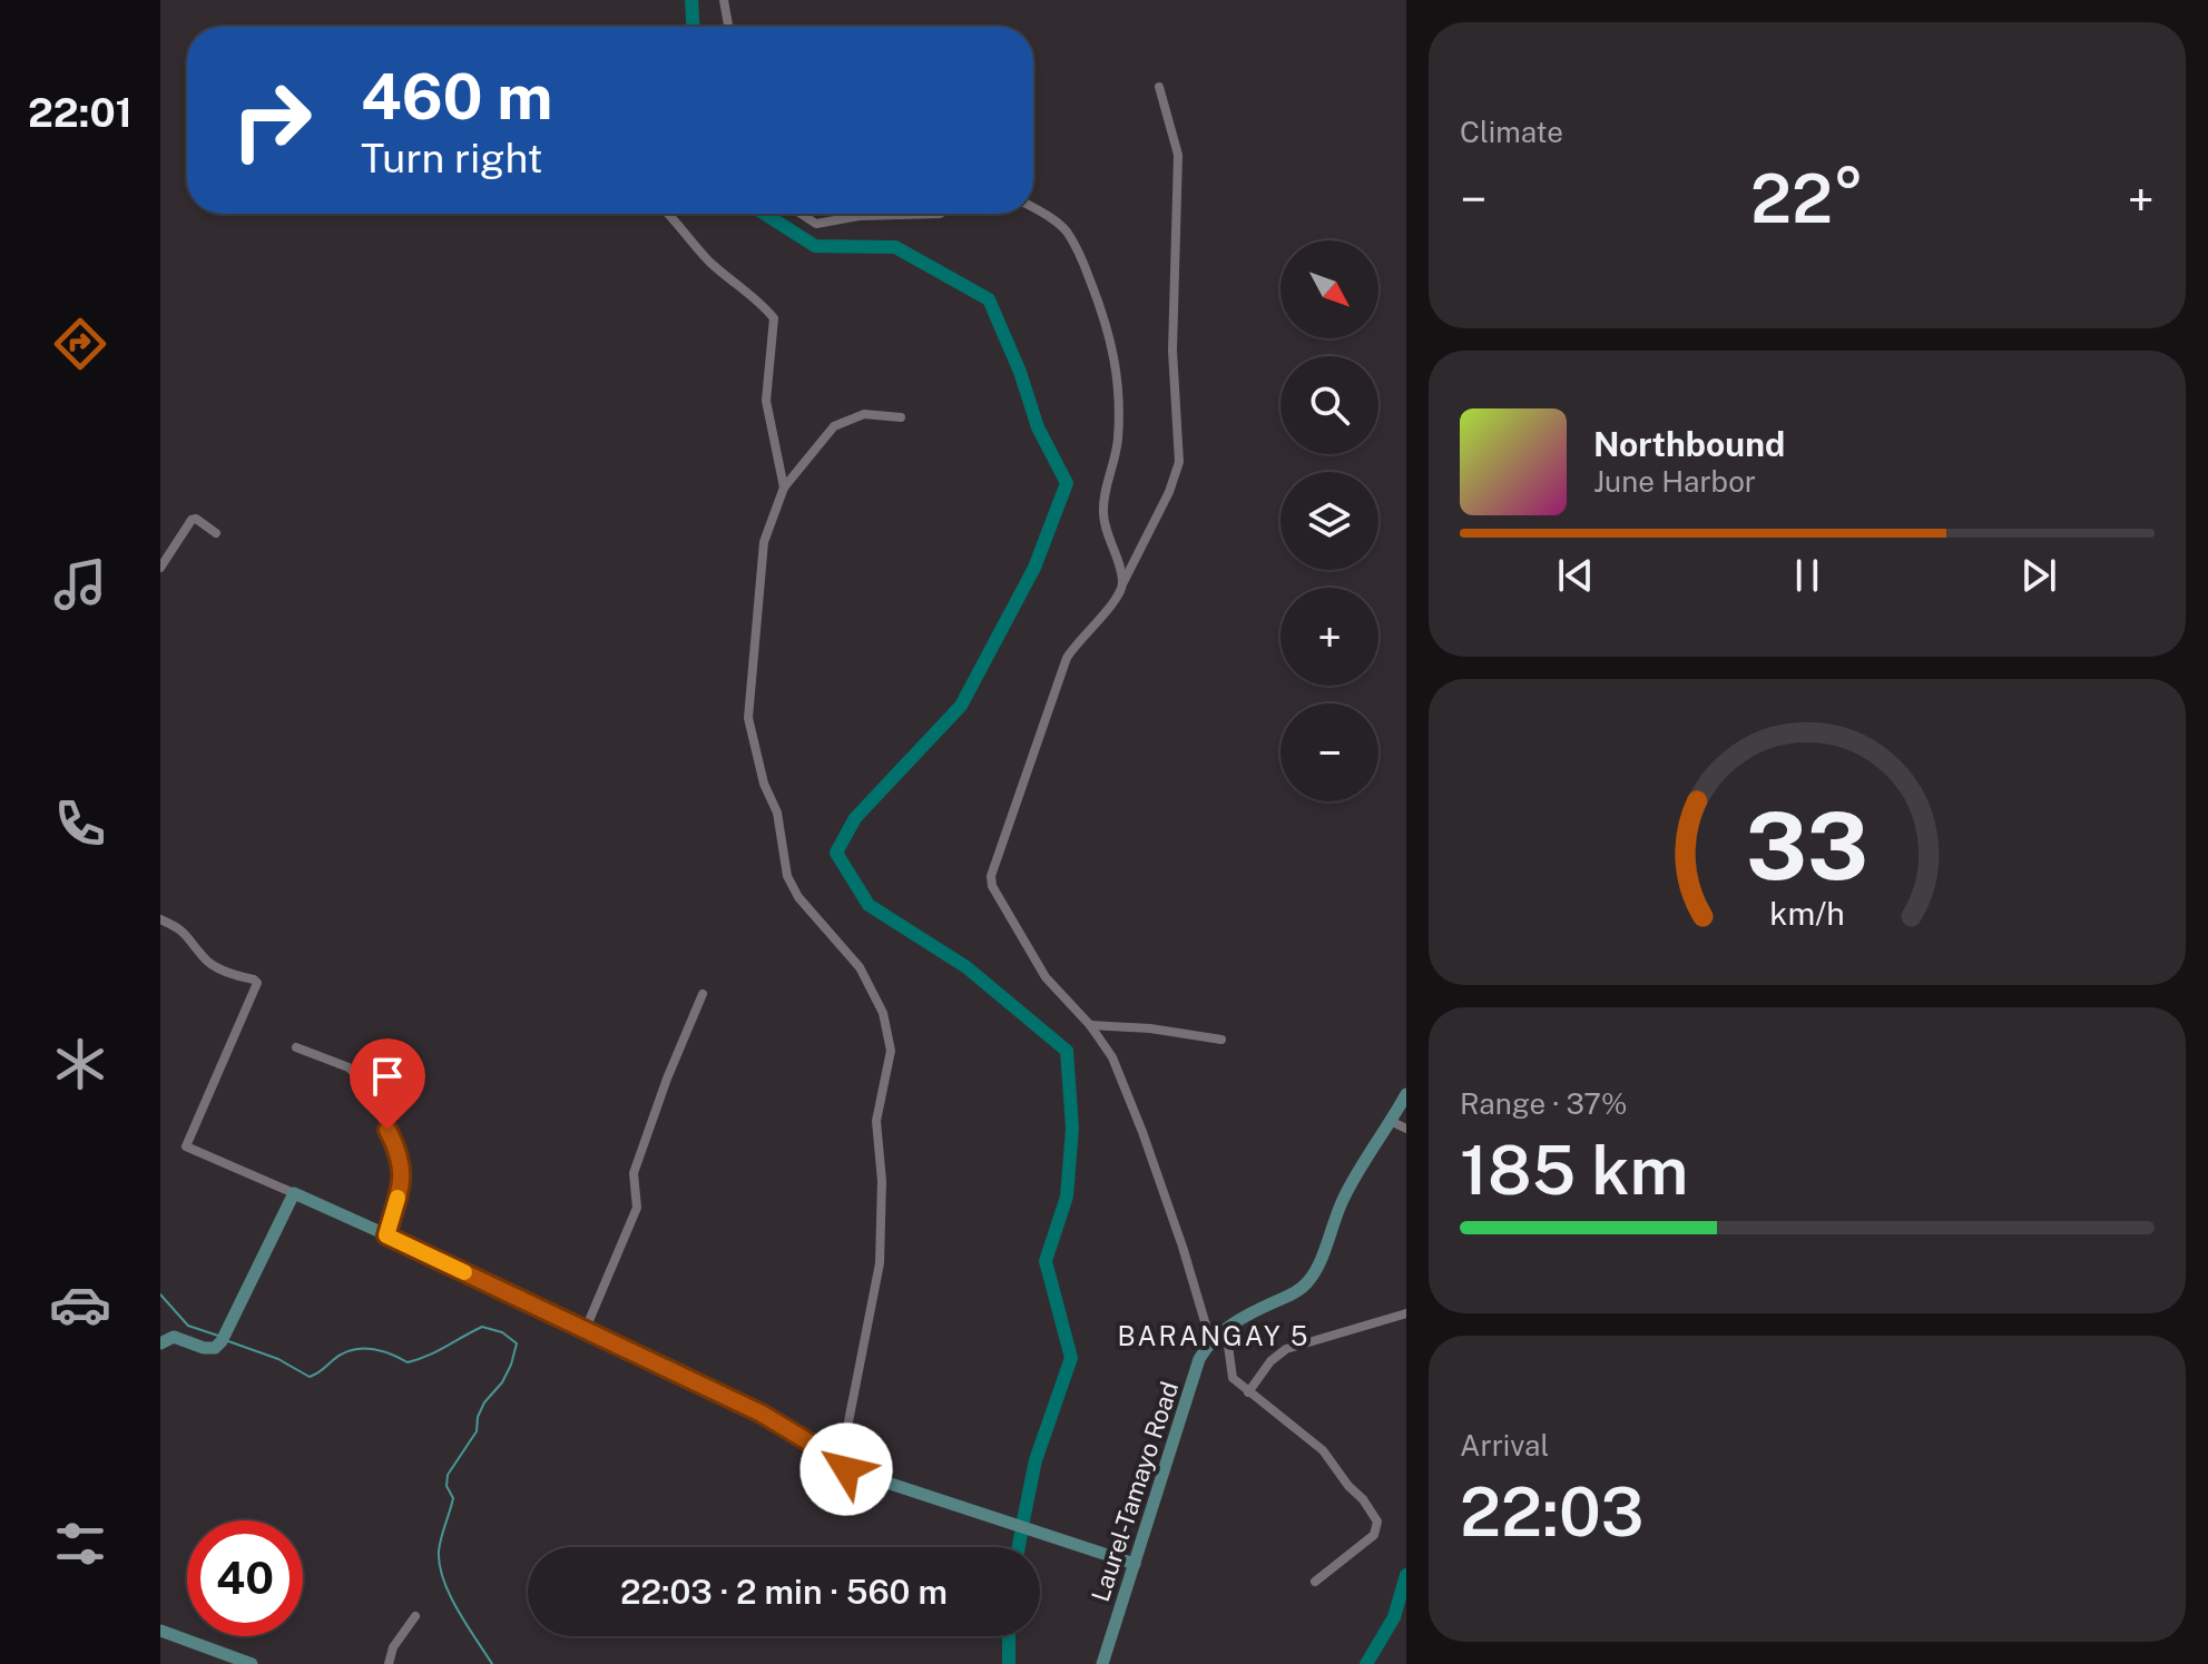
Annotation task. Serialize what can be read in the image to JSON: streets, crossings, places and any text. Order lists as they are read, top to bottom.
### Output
{
  "streets": {
    "street": ["Laurel-Tamayo Road"]
  },
  "districts": ["BARANGAY 5"],
  "north": "bottom right",
  "page": {
    "tabs": "22:01",
    "tile": [
      "Climate",
      ["Range · 37%", "185 km"],
      ["Arrival", "22:03"]
    ],
    "turn": ["460 m", "Turn right"],
    "heat": ["−", "22°", "+"],
    "map_buttons": ["+", "−"],
    "song": ["Northbound", "June Harbor"],
    "limit": "40",
    "trip": "22:03 · 2 min · 560 m",
    "gauge": ["33", "km/h"]
  }
}
